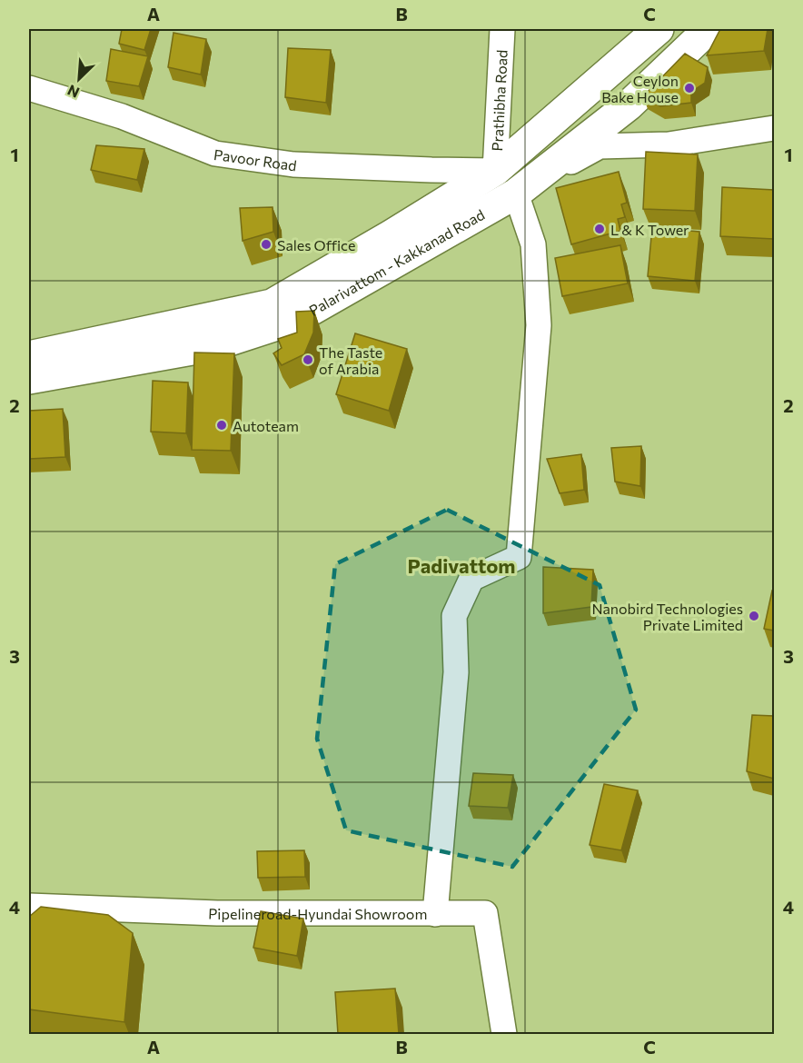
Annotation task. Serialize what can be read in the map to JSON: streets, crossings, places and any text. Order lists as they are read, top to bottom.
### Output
{
  "streets": {
    "main road": ["Palarivattom - Kakkanad Road"],
    "street": ["Prathibha Road", "Pavoor Road", "Pipelineroad-Hyundai Showroom"]
  },
  "crossings": [
    ["Prathibha Road", "Pavoor Road"],
    ["Prathibha Road", "Palarivattom - Kakkanad Road"],
    ["Pavoor Road", "Palarivattom - Kakkanad Road"]
  ],
  "districts": ["Padivattom"],
  "places": [
    "Ceylon Bake House",
    "L & K Tower",
    "Sales Office",
    "The Taste of Arabia",
    "Autoteam",
    "Nanobird Technologies Private Limited"
  ],
  "north": "bottom left",
  "grid": {
    "columns": ["A", "B", "C"],
    "rows": [
      "1",
      "2",
      "3",
      "4"
    ]
  }
}
